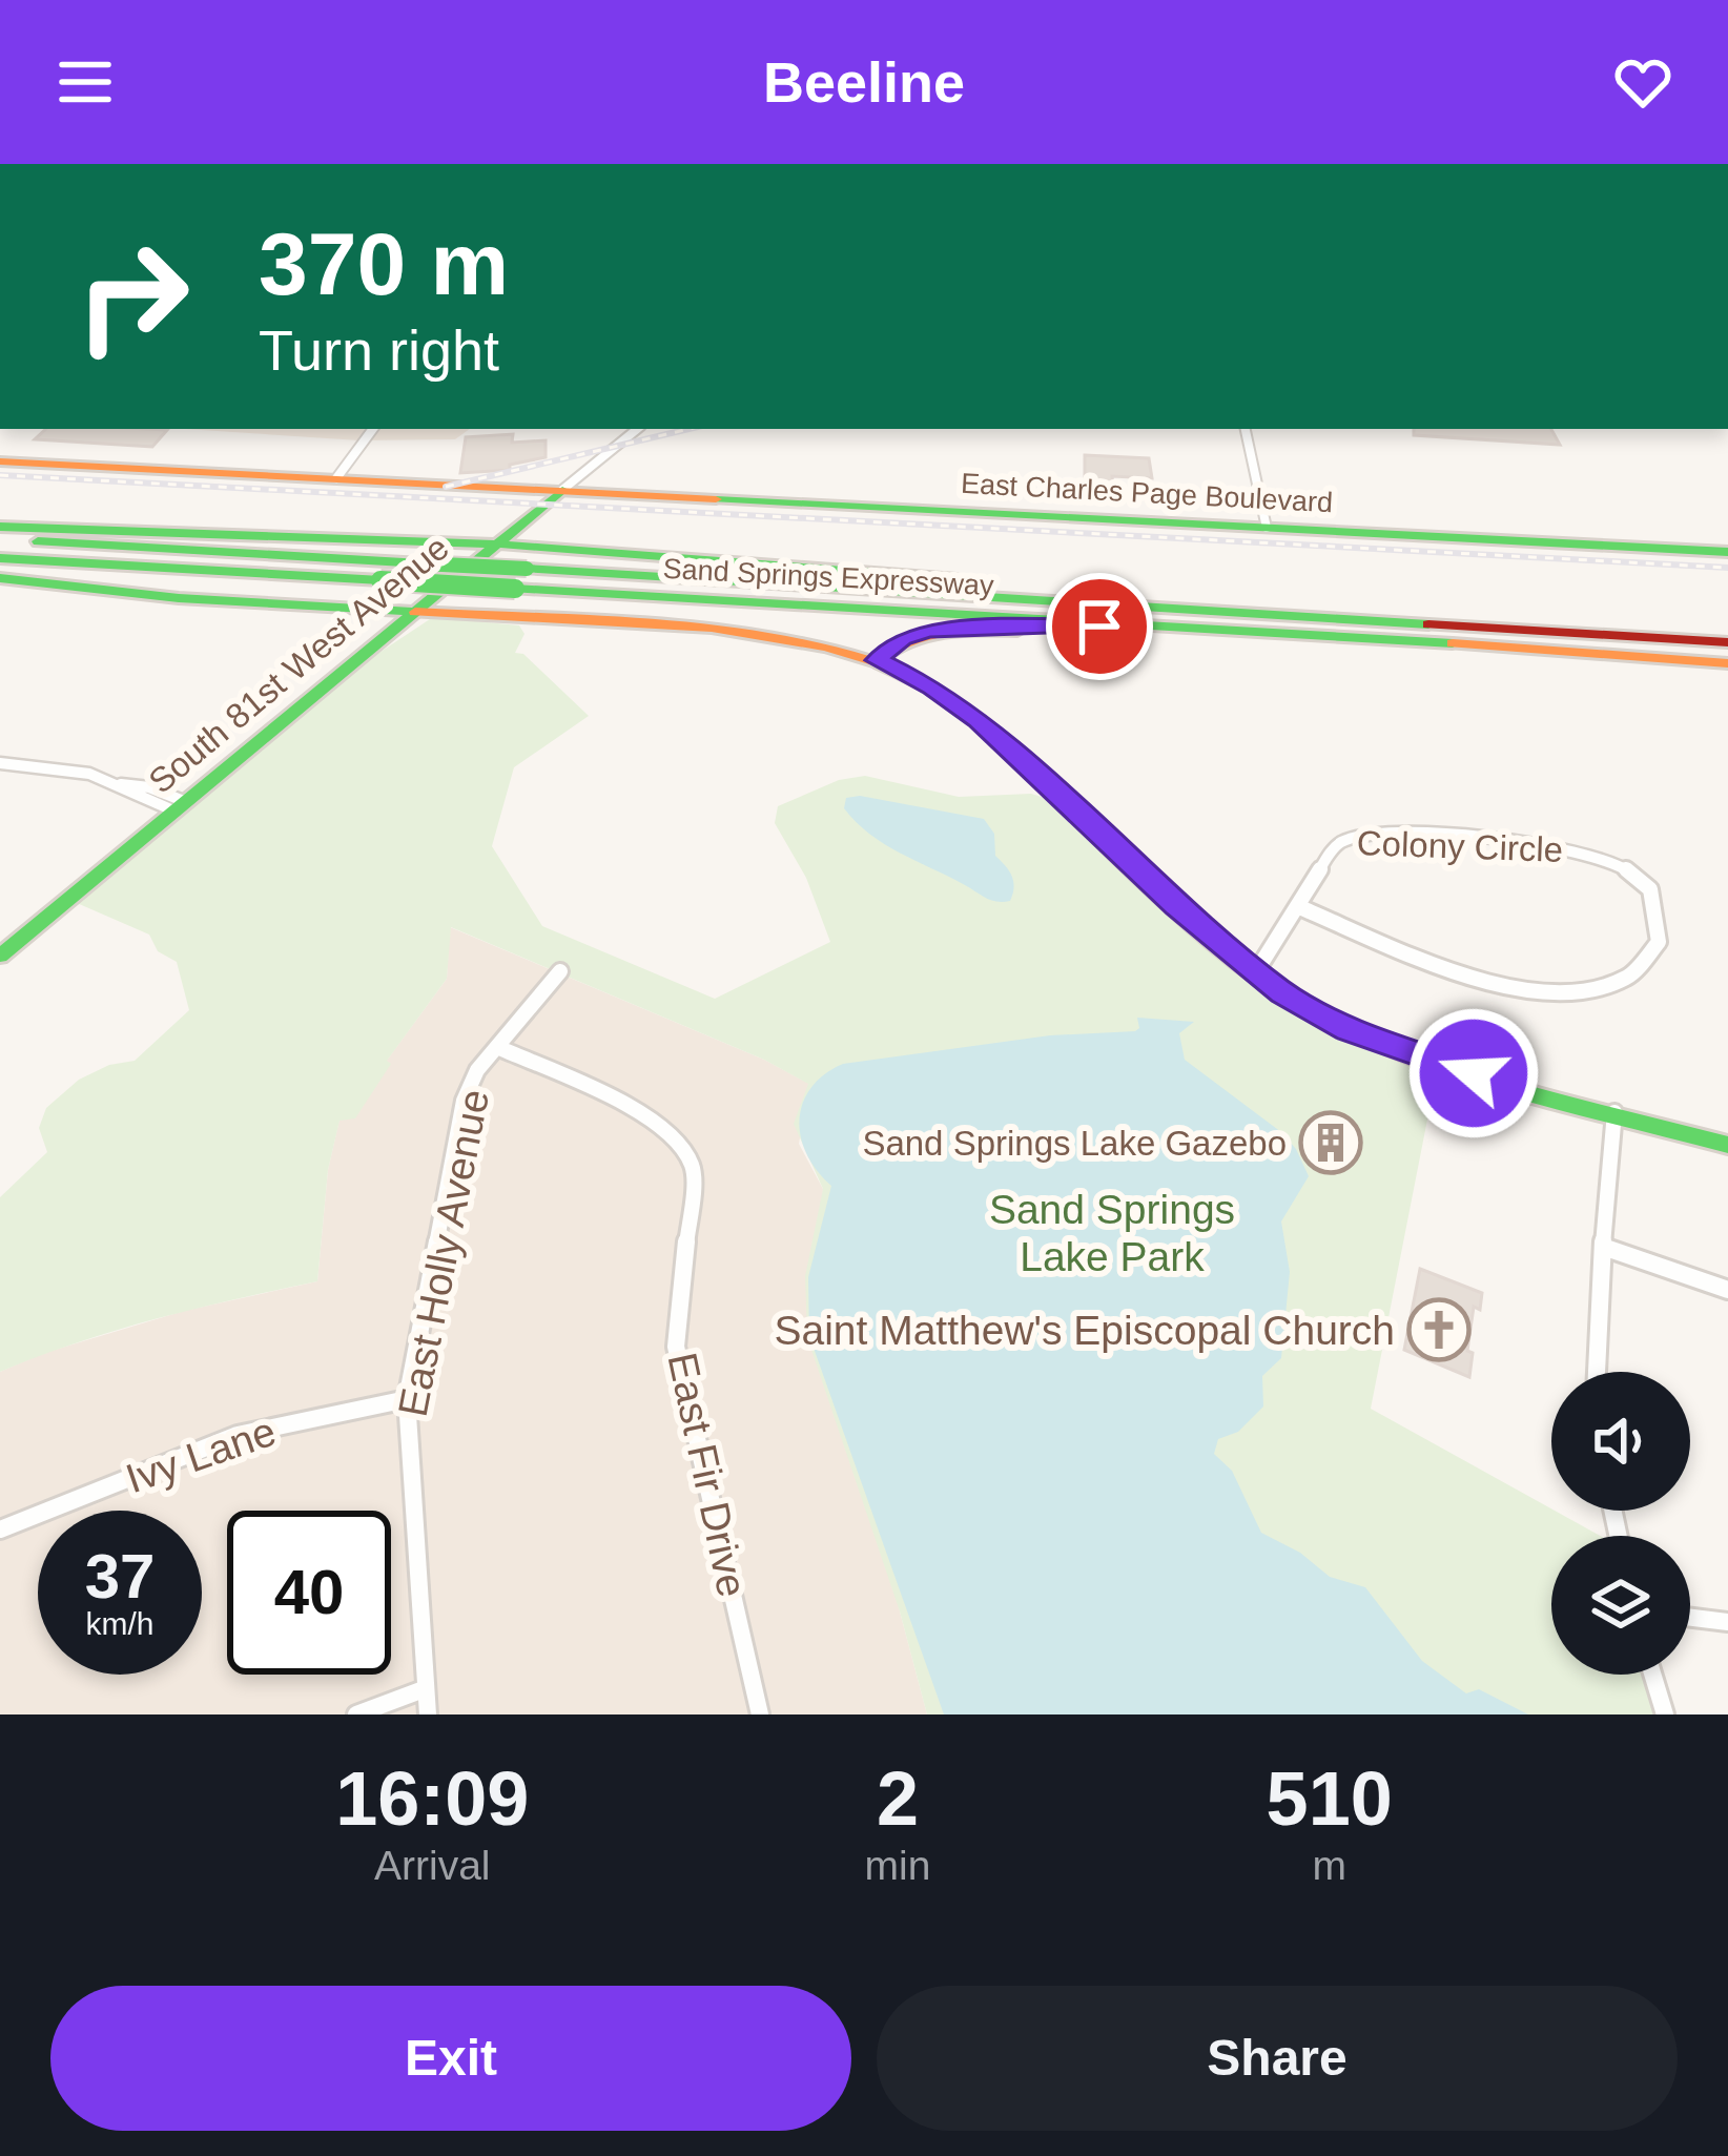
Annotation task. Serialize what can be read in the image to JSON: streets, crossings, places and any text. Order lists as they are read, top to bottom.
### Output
{
  "streets": {
    "main road": ["East Charles Page Boulevard", "Sand Springs Expressway", "South 81st West Avenue"],
    "street": [
      "Colony Circle",
      "East Holly Avenue",
      "Ivy Lane",
      "East Fir Drive"
    ]
  },
  "crossings": [
    ["East Charles Page Boulevard", "South 81st West Avenue"],
    ["East Holly Avenue", "Ivy Lane"],
    ["East Holly Avenue", "East Fir Drive"]
  ],
  "parks": ["Sand Springs Lake Park"],
  "places": {
    "building": ["Sand Springs Lake Gazebo"],
    "church": ["Saint Matthew's Episcopal Church"]
  },
  "page": {
    "header": "Beeline",
    "turn": ["370 m", "Turn right"],
    "speed": "37 km/h",
    "limit": "40",
    "eta": [
      "16:09",
      "Arrival",
      "2",
      "min",
      "510",
      "m"
    ],
    "buttons": ["Exit", "Share"]
  }
}
